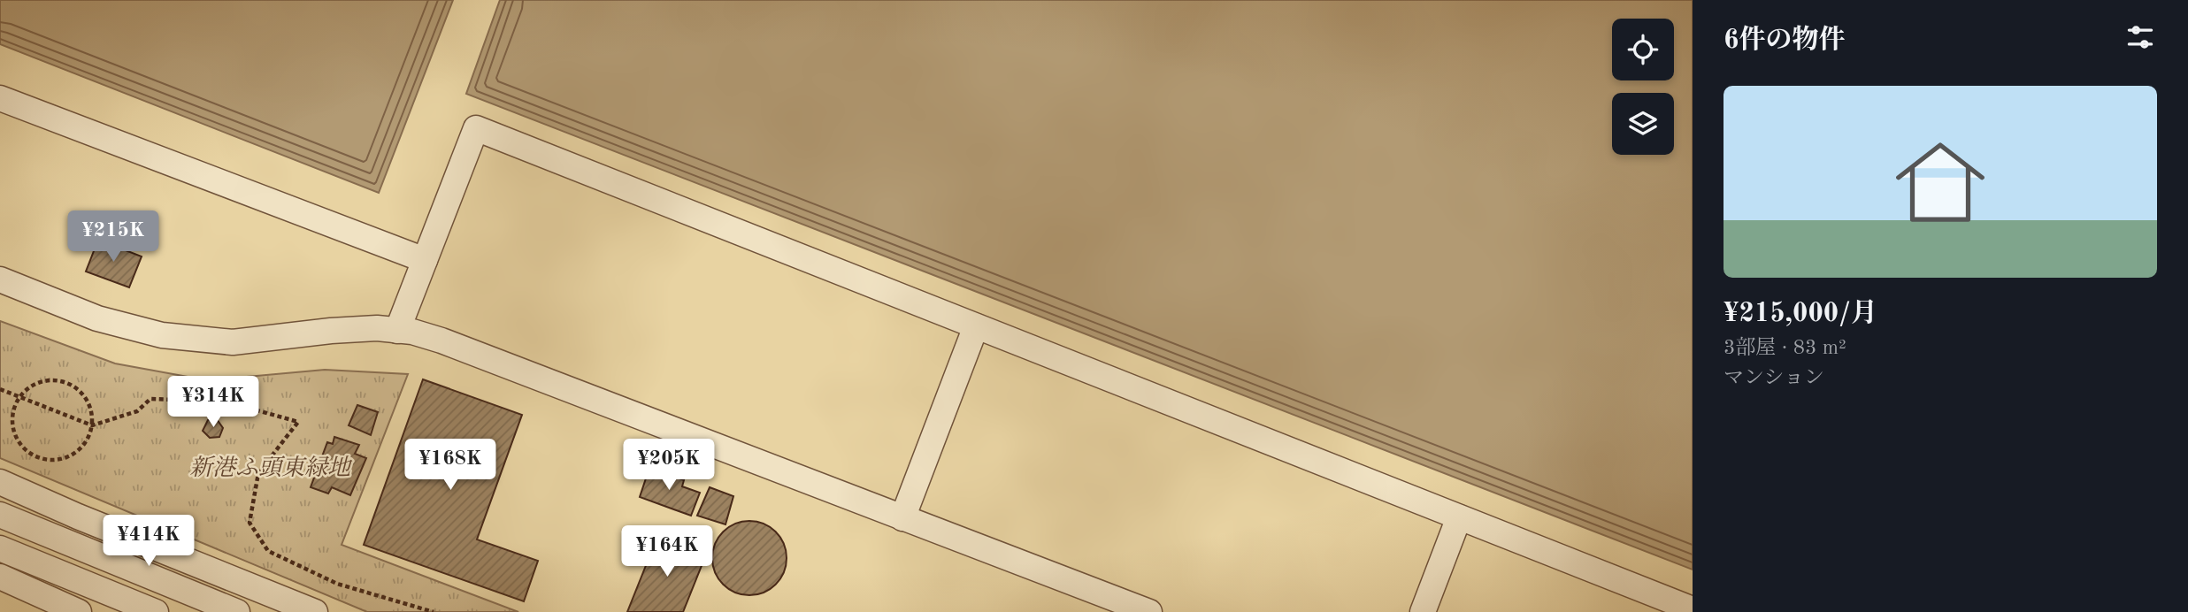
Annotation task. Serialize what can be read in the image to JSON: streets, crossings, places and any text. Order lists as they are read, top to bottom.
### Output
{
  "parks": ["新港ふ頭東緑地"],
  "page": {
    "heading": "6件の物件",
    "list": [
      {
        "name": "¥215,000/月",
        "note": "3部屋 · 83 m² · マンション"
      }
    ],
    "price": [
      "¥215K",
      "¥314K",
      "¥168K",
      "¥205K",
      "¥414K",
      "¥164K"
    ]
  }
}
